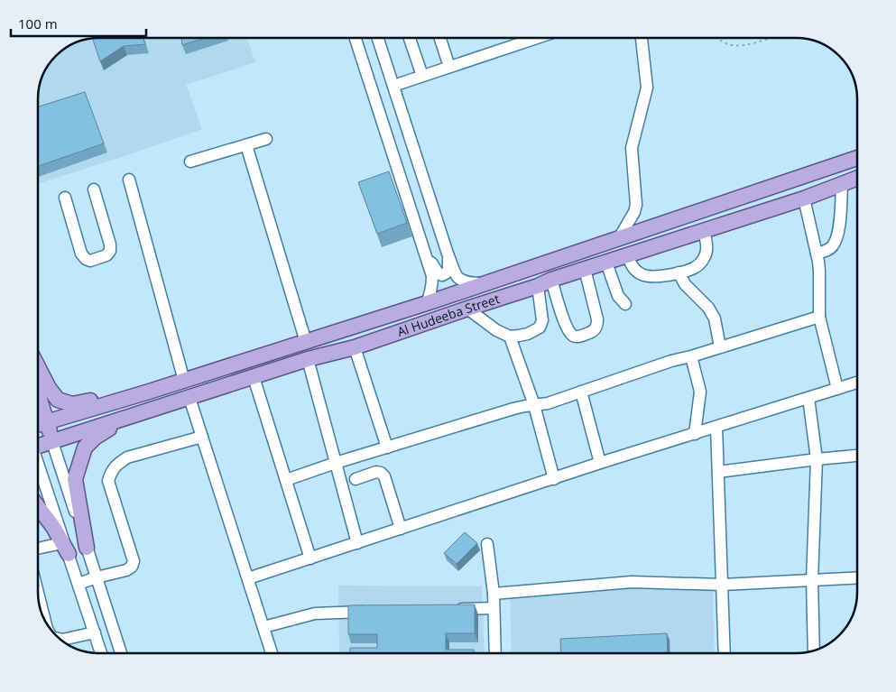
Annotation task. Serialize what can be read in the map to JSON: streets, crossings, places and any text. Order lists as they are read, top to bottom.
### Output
{
  "streets": {
    "main road": ["Al Hudeeba Street"]
  },
  "scale_bar": "100 m"
}
